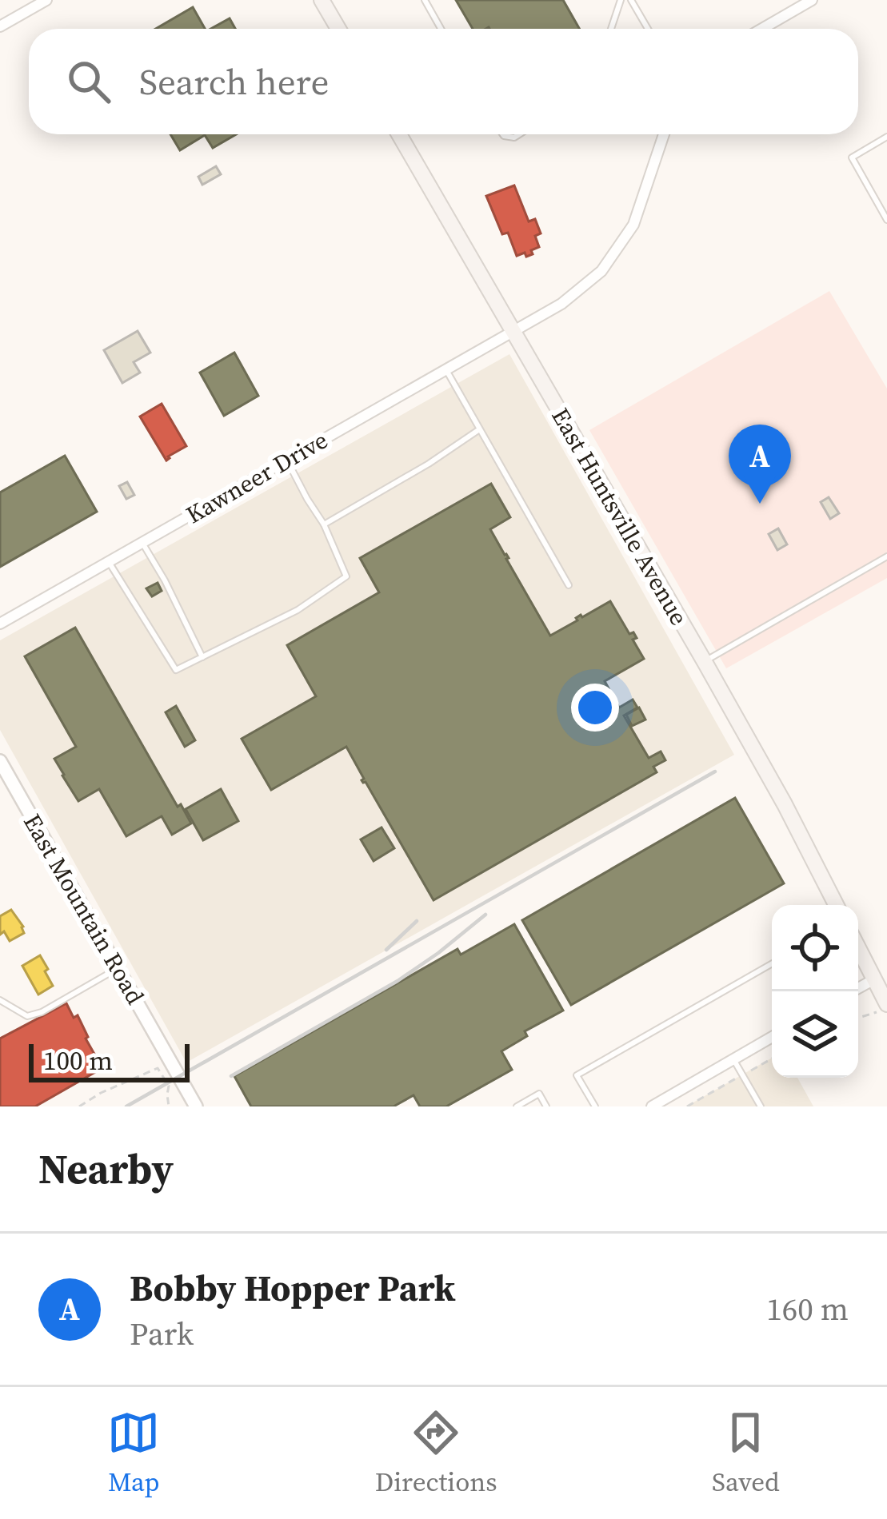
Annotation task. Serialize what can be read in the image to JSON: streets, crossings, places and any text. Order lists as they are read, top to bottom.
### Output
{
  "streets": {
    "main road": ["East Huntsville Avenue"],
    "street": ["Kawneer Drive", "East Mountain Road"]
  },
  "crossings": [
    ["Kawneer Drive", "East Huntsville Avenue"]
  ],
  "scale_bar": "100 m",
  "page": {
    "search": "Search here",
    "pins": "A",
    "scale": "100 m",
    "heading": "Nearby",
    "list": [
      {
        "mark": "A",
        "name": "Bobby Hopper Park",
        "note": "Park",
        "value": "160 m"
      }
    ],
    "nav": ["Map", "Directions", "Saved"]
  }
}
